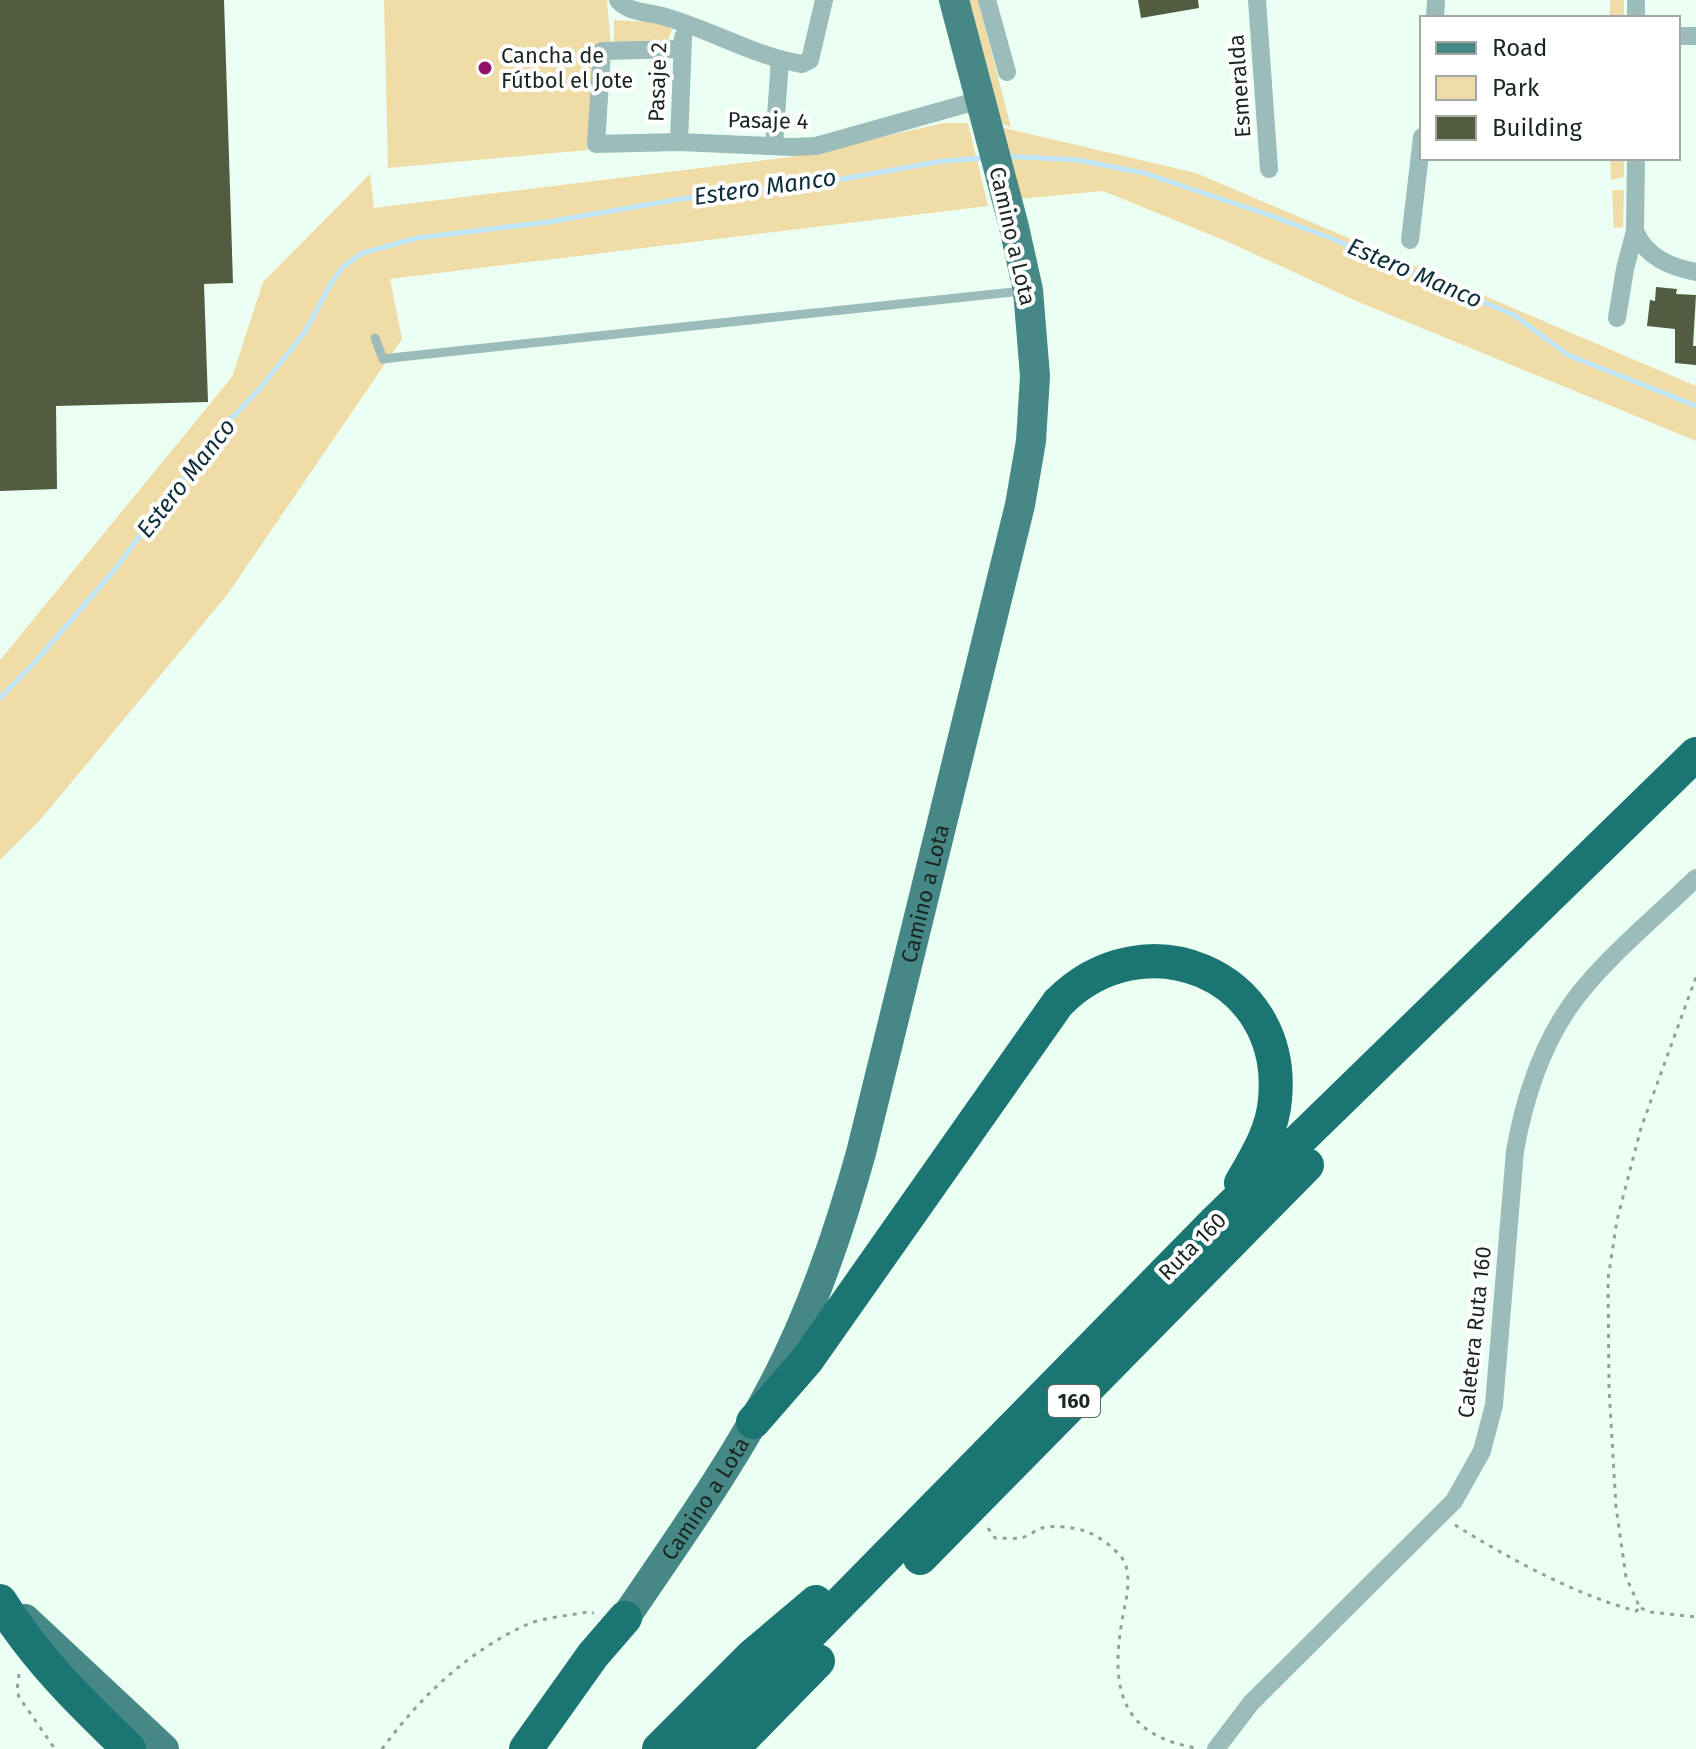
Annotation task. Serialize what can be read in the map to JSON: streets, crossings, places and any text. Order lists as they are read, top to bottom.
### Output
{
  "streets": {
    "highway": ["Ruta 160", "160"],
    "main road": ["Camino a Lota"],
    "street": [
      "Pasaje 2",
      "Esmeralda",
      "Pasaje 4",
      "Caletera Ruta 160"
    ]
  },
  "crossings": [
    ["Pasaje 2", "Pasaje 4"],
    ["Pasaje 4", "Camino a Lota"]
  ],
  "water": ["Estero Manco"],
  "places": ["Cancha de Fútbol el Jote"],
  "legend": ["Road", "Park", "Building"]
}
